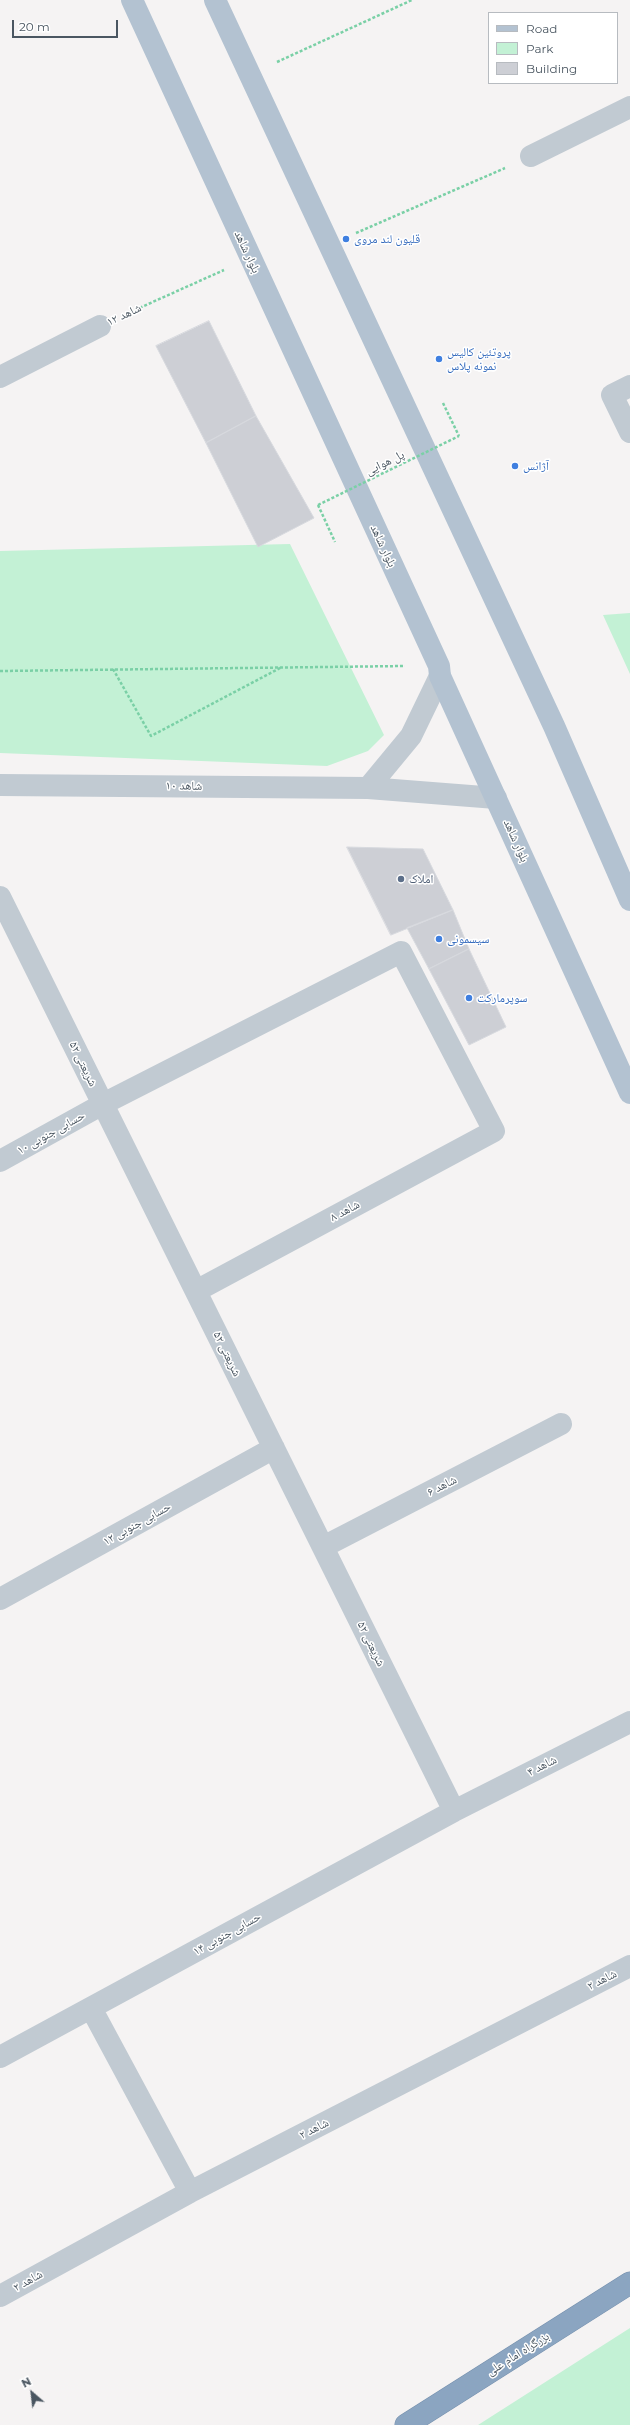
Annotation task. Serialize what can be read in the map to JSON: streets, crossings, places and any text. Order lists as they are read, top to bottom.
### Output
{
  "streets": {
    "highway": ["بزرگراه امام علی"],
    "main road": ["بلوار شاهد"],
    "street": [
      "شاهد ۱۲",
      "شاهد ۱۰",
      "شریعتی ۵۲",
      "حسابی جنوبی ۱۰",
      "شاهد ۸",
      "شاهد ۶",
      "حسابی جنوبی ۱۲",
      "شاهد ۴",
      "حسابی جنوبی ۱۴",
      "شاهد ۲"
    ],
    "path": ["پل هوایی"]
  },
  "crossings": [
    ["بلوار شاهد", "شاهد ۱۲"],
    ["بلوار شاهد", "شاهد ۱۰"],
    ["شریعتی ۵۲", "حسابی جنوبی ۱۰"],
    ["شریعتی ۵۲", "شاهد ۸"],
    ["شریعتی ۵۲", "شاهد ۶"],
    ["شریعتی ۵۲", "حسابی جنوبی ۱۲"],
    ["شریعتی ۵۲", "شاهد ۴"],
    ["شریعتی ۵۲", "حسابی جنوبی ۱۴"],
    ["حسابی جنوبی ۱۰", "شاهد ۸"],
    ["شاهد ۴", "حسابی جنوبی ۱۴"]
  ],
  "places": [
    "قلیون لند مروی",
    "پروتئین کالیس نمونه پلاس",
    "آژانس",
    "املاک",
    "سیسمونی",
    "سوپرمارکت"
  ],
  "legend": ["Road", "Park", "Building"],
  "scale_bar": "20 m",
  "north": "top left"
}
